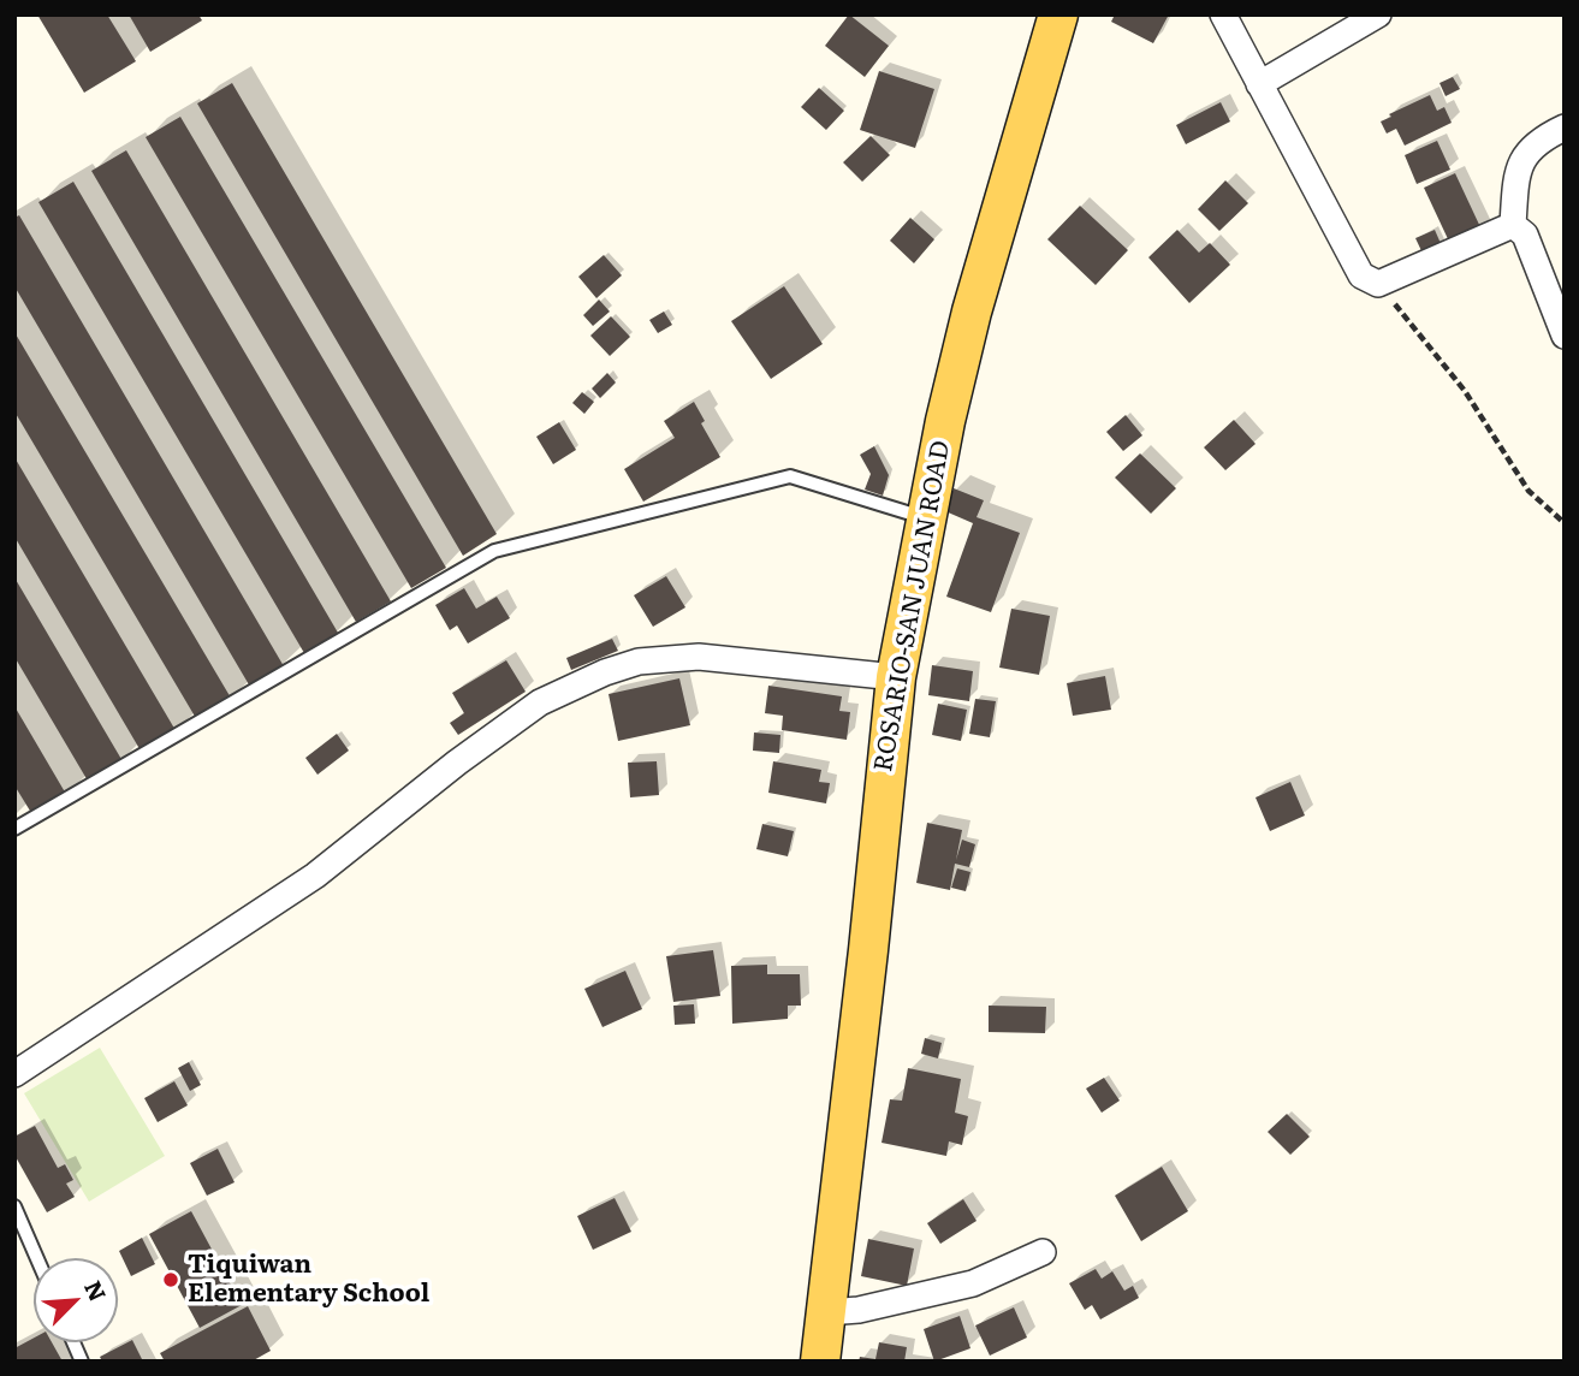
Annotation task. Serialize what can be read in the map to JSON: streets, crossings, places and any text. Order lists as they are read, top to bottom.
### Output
{
  "streets": {
    "main road": ["ROSARIO-SAN JUAN ROAD"]
  },
  "places": ["Tiquiwan Elementary School"],
  "north": "top right"
}
